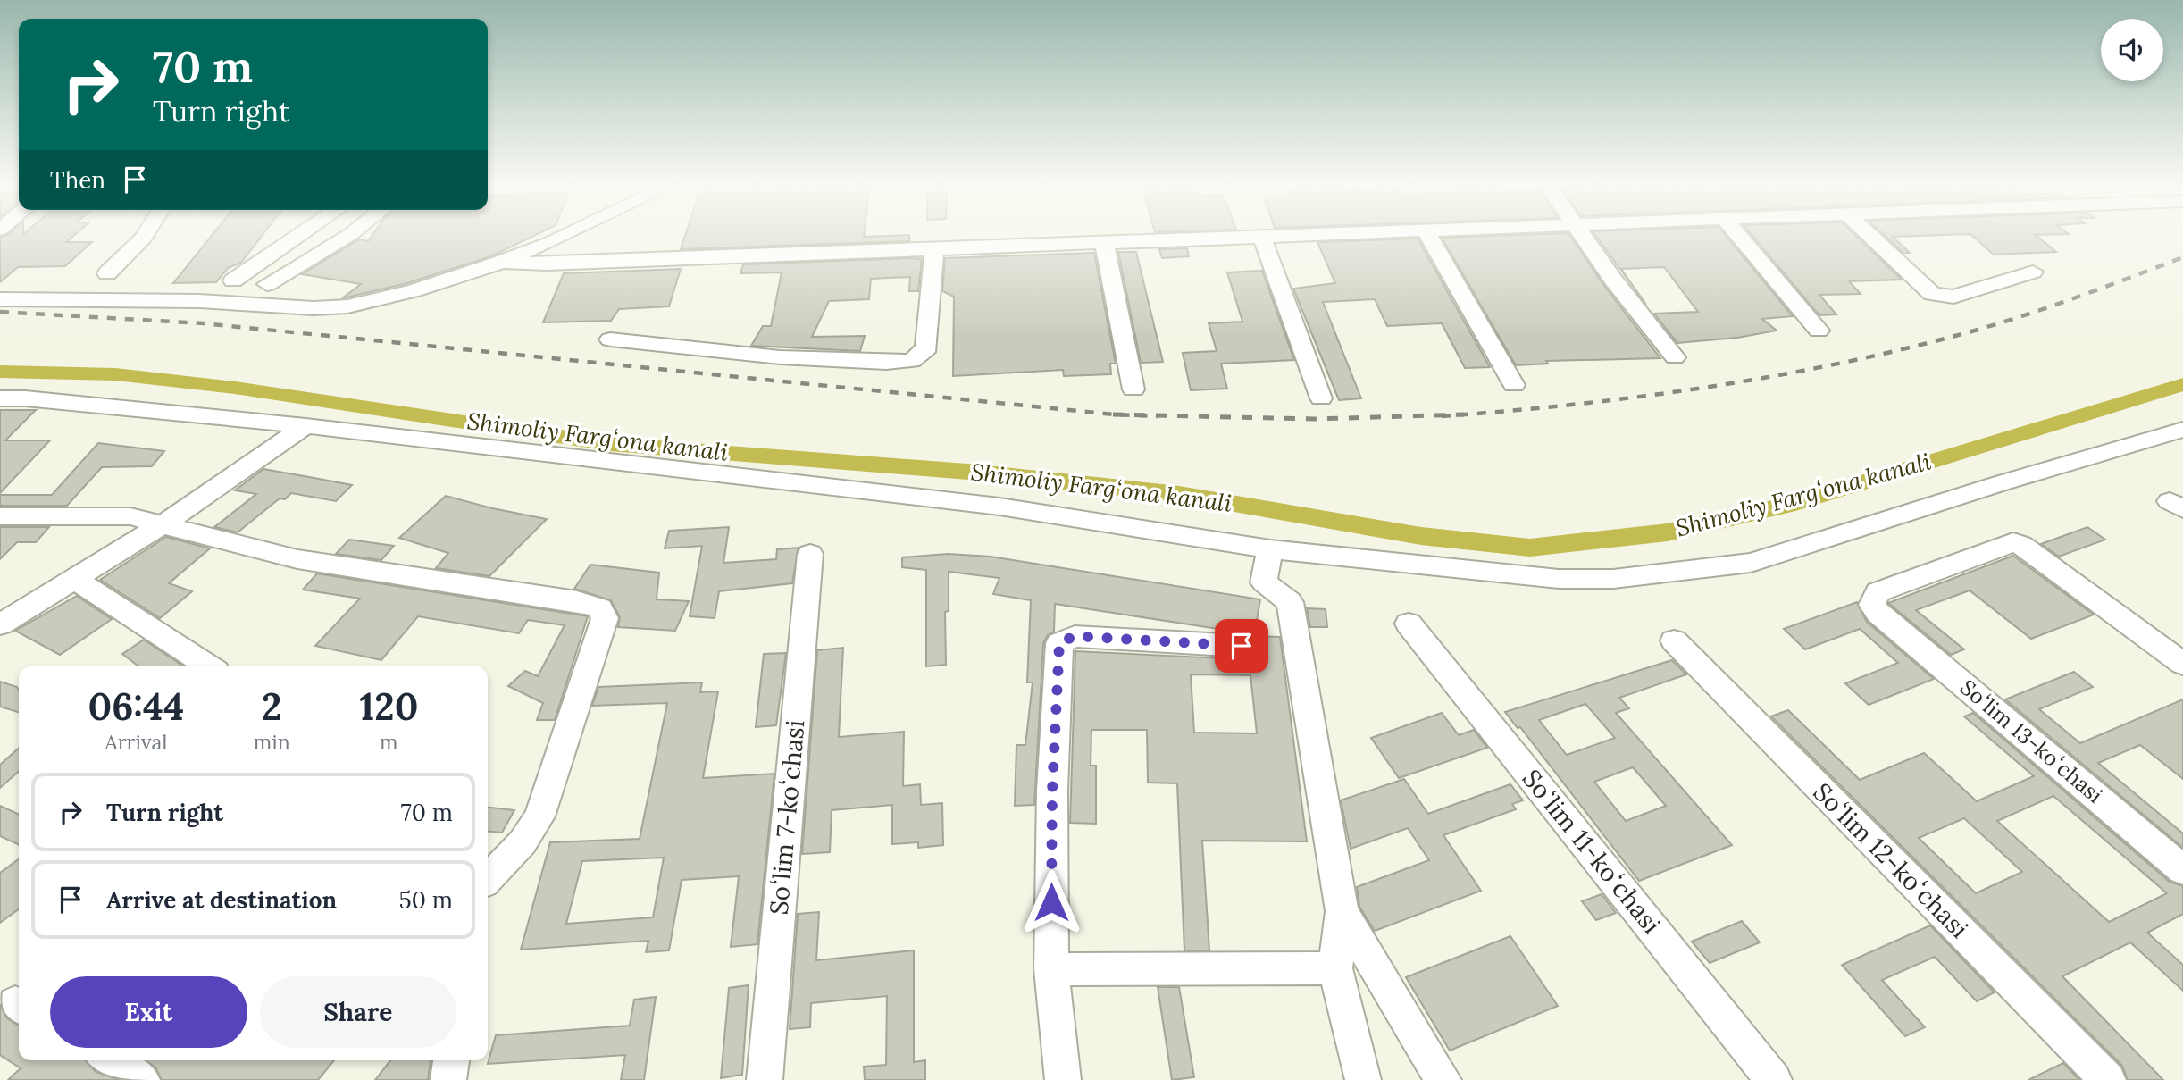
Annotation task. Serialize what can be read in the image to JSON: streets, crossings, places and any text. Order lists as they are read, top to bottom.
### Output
{
  "streets": {
    "street": [
      "Soʻlim 13-koʻchasi",
      "Soʻlim 7-koʻchasi",
      "Soʻlim 11-koʻchasi",
      "Soʻlim 12-koʻchasi"
    ]
  },
  "water": ["Shimoliy Fargʻona kanali"],
  "page": {
    "turn": ["70 m", "Turn right"],
    "then": "Then",
    "eta": [
      "06:44",
      "Arrival",
      "2",
      "min",
      "120",
      "m"
    ],
    "list": [
      {
        "name": "Turn right",
        "value": "70 m"
      },
      {
        "name": "Arrive at destination",
        "value": "50 m"
      }
    ],
    "buttons": ["Exit", "Share"]
  }
}
